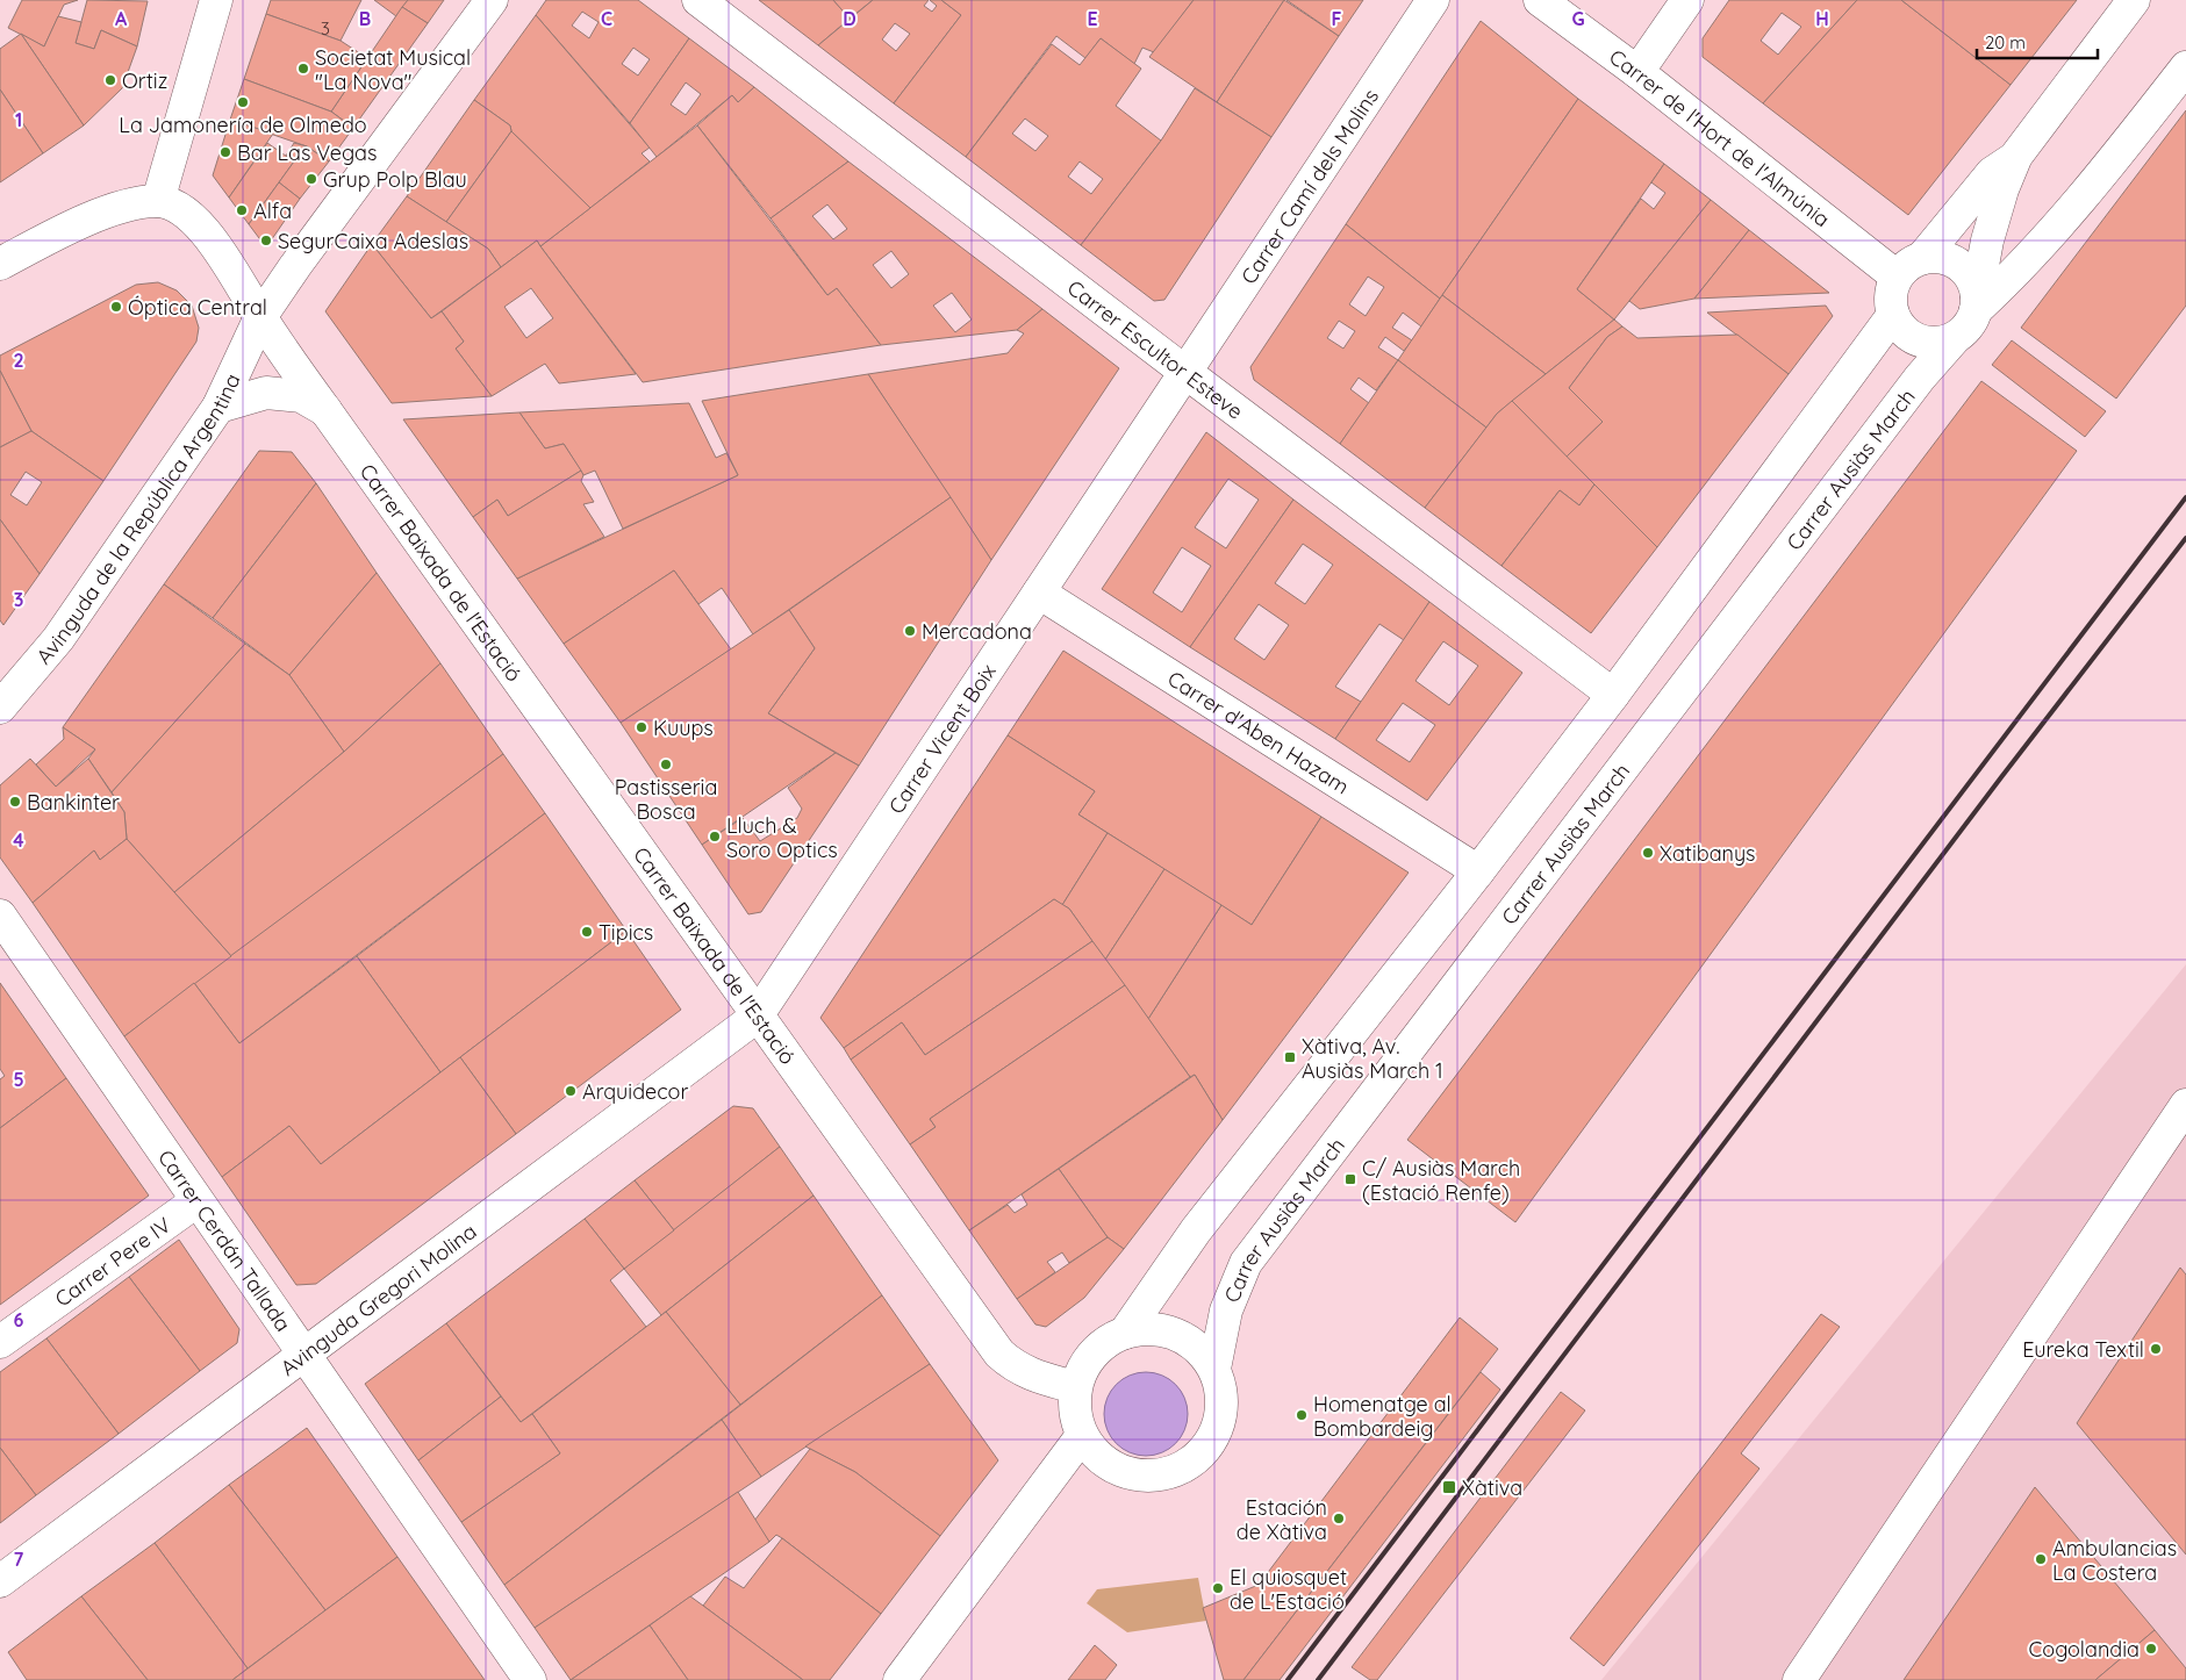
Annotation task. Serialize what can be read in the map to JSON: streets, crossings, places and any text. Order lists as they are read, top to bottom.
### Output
{
  "streets": {
    "street": [
      "Carrer de l'Hort de l'Almúnia",
      "Carrer Camí dels Molins",
      "Carrer Escultor Esteve",
      "Carrer Ausiàs March",
      "Avinguda de la República Argentina",
      "Carrer Baixada de l'Estació",
      "Carrer d'Aben Hazam",
      "Carrer Vicent Boix",
      "Carrer Cerdán Tallada",
      "Carrer Pere IV",
      "Avinguda Gregori Molina"
    ]
  },
  "crossings": [
    ["Carrer de l'Hort de l'Almúnia", "Carrer Ausiàs March"],
    ["Carrer Camí dels Molins", "Carrer Escultor Esteve"],
    ["Carrer Camí dels Molins", "Carrer Vicent Boix"],
    ["Carrer Escultor Esteve", "Carrer Vicent Boix"],
    ["Carrer Ausiàs March", "Carrer Baixada de l'Estació"],
    ["Avinguda de la República Argentina", "Carrer Baixada de l'Estació"],
    ["Carrer Baixada de l'Estació", "Carrer Vicent Boix"],
    ["Carrer Baixada de l'Estació", "Avinguda Gregori Molina"],
    ["Carrer d'Aben Hazam", "Carrer Vicent Boix"],
    ["Carrer Vicent Boix", "Avinguda Gregori Molina"],
    ["Carrer Cerdán Tallada", "Carrer Pere IV"],
    ["Carrer Cerdán Tallada", "Avinguda Gregori Molina"]
  ],
  "places": {
    "other": [
      "Societat Musical \"La Nova\"",
      "Ortiz",
      "La Jamonería de Olmedo",
      "Bar Las Vegas",
      "Grup Polp Blau",
      "Alfa",
      "SegurCaixa Adeslas",
      "Óptica Central",
      "Mercadona",
      "Kuups",
      "Pastisseria Bosca",
      "Bankinter",
      "Lluch & Soro Optics",
      "Xatibanys",
      "Tipics",
      "Arquidecor",
      "Eureka Textil",
      "Homenatge al Bombardeig",
      "Estación de Xàtiva",
      "Ambulancias La Costera",
      "El quiosquet de L'Estació",
      "Cogolandia"
    ],
    "transit": ["Xàtiva, Av. Ausiàs March 1", "C/ Ausiàs March (Estació Renfe)", "Xàtiva"]
  },
  "house_numbers": ["3"],
  "scale_bar": "20 m",
  "grid": {
    "columns": [
      "A",
      "B",
      "C",
      "D",
      "E",
      "F",
      "G",
      "H"
    ],
    "rows": [
      "1",
      "2",
      "3",
      "4",
      "5",
      "6",
      "7"
    ]
  }
}
